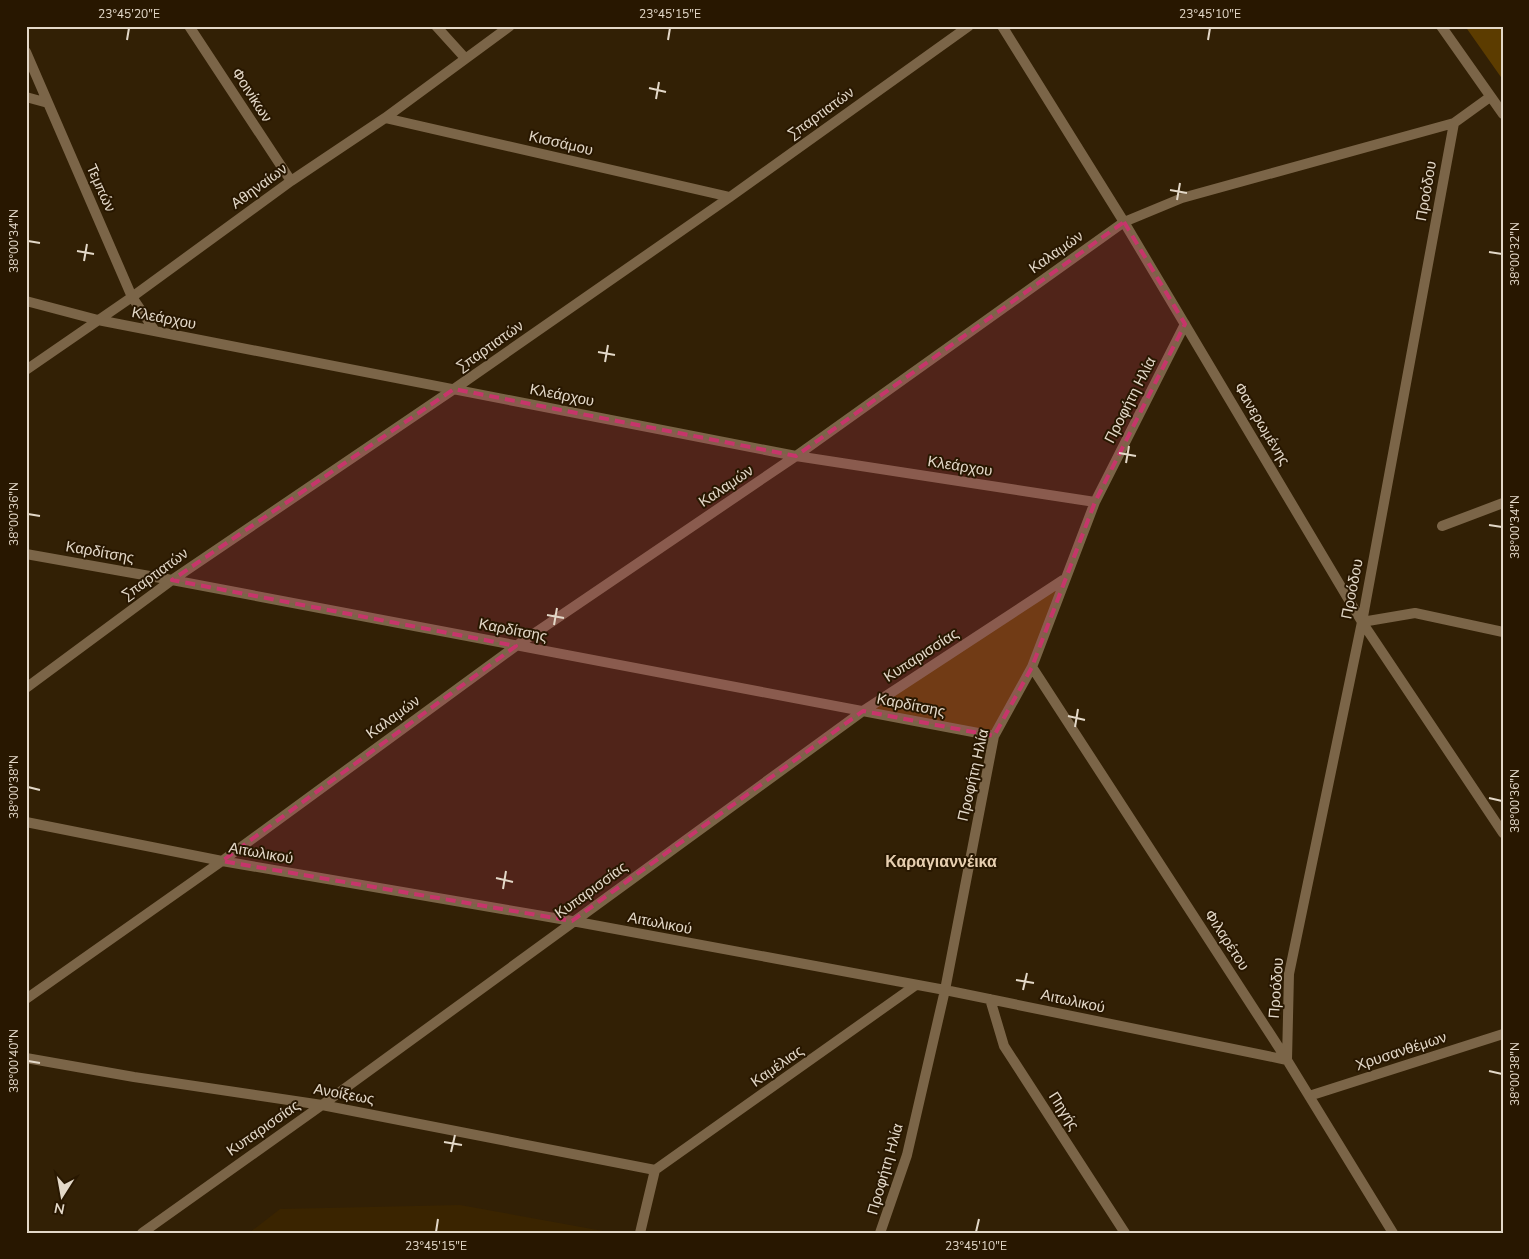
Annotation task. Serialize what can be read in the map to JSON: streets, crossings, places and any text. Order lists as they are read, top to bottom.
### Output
{
  "streets": {
    "street": [
      "Φοινίκων",
      "Σπαρτιατών",
      "Κισσάμου",
      "Αθηναίων",
      "Τεμπών",
      "Προόδου",
      "Καλαμών",
      "Κλεάρχου",
      "Προφήτη Ηλία",
      "Φανερωμένης",
      "Καρδίτσης",
      "Κυπαρισσίας",
      "Αιτωλικού",
      "Φιλαρέτου",
      "Χρυσανθέμων",
      "Καμέλιας",
      "Ανοίξεως",
      "Πηγής"
    ]
  },
  "crossings": [
    ["Φοινίκων", "Αθηναίων"],
    ["Σπαρτιατών", "Κισσάμου"],
    ["Σπαρτιατών", "Κλεάρχου"],
    ["Σπαρτιατών", "Καρδίτσης"],
    ["Κισσάμου", "Αθηναίων"],
    ["Αθηναίων", "Τεμπών"],
    ["Αθηναίων", "Κλεάρχου"],
    ["Τεμπών", "Κλεάρχου"],
    ["Προόδου", "Καλαμών"],
    ["Προόδου", "Φανερωμένης"],
    ["Προόδου", "Αιτωλικού"],
    ["Προόδου", "Φιλαρέτου"],
    ["Καλαμών", "Κλεάρχου"],
    ["Καλαμών", "Φανερωμένης"],
    ["Καλαμών", "Καρδίτσης"],
    ["Καλαμών", "Αιτωλικού"],
    ["Κλεάρχου", "Προφήτη Ηλία"],
    ["Προφήτη Ηλία", "Φανερωμένης"],
    ["Προφήτη Ηλία", "Καρδίτσης"],
    ["Προφήτη Ηλία", "Κυπαρισσίας"],
    ["Προφήτη Ηλία", "Αιτωλικού"],
    ["Προφήτη Ηλία", "Φιλαρέτου"],
    ["Καρδίτσης", "Κυπαρισσίας"],
    ["Κυπαρισσίας", "Αιτωλικού"],
    ["Κυπαρισσίας", "Ανοίξεως"],
    ["Αιτωλικού", "Φιλαρέτου"],
    ["Αιτωλικού", "Καμέλιας"],
    ["Αιτωλικού", "Πηγής"],
    ["Φιλαρέτου", "Χρυσανθέμων"],
    ["Καμέλιας", "Ανοίξεως"]
  ],
  "districts": ["Καραγιαννέικα"],
  "north": "bottom",
  "coordinates": [
    "23°45'20\"E",
    "23°45'15\"E",
    "23°45'10\"E",
    "38°00'34\"N",
    "38°00'32\"N",
    "38°00'36\"N",
    "38°00'38\"N",
    "38°00'40\"N"
  ]
}
